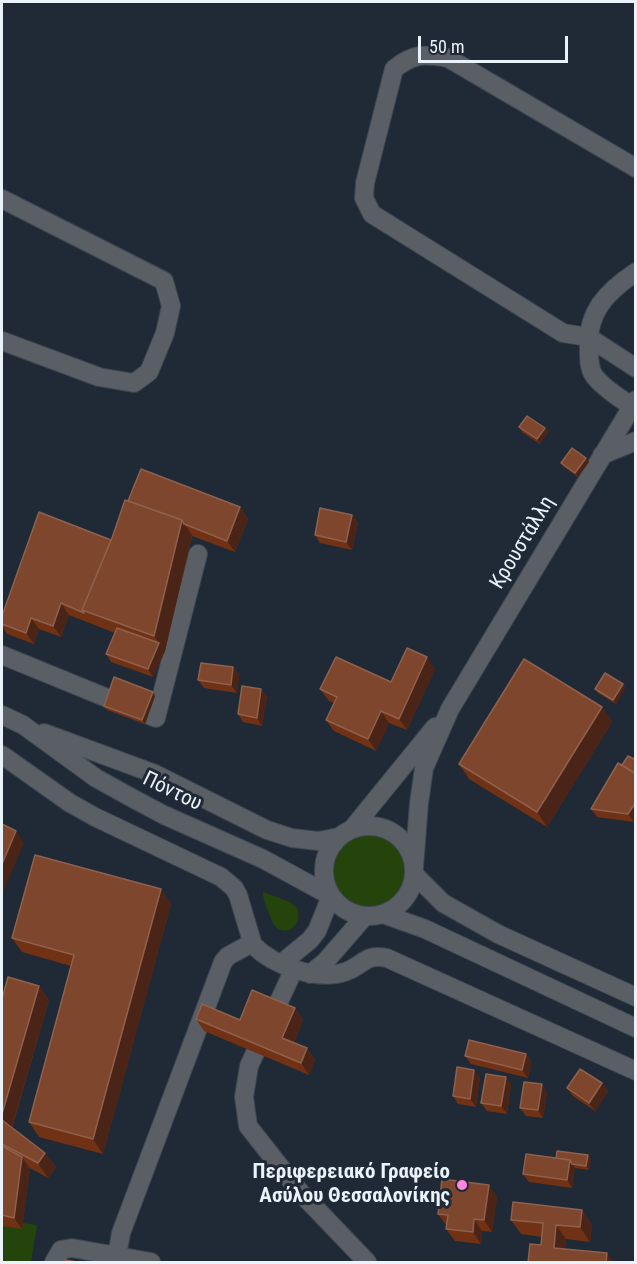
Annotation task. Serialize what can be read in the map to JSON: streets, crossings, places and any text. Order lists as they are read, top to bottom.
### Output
{
  "streets": {
    "street": ["Κρουστάλλη", "Πόντου"]
  },
  "crossings": [
    ["Κρουστάλλη", "Πόντου"]
  ],
  "places": ["Περιφερειακό Γραφείο Ασύλου Θεσσαλονίκης"],
  "scale_bar": "50 m"
}
